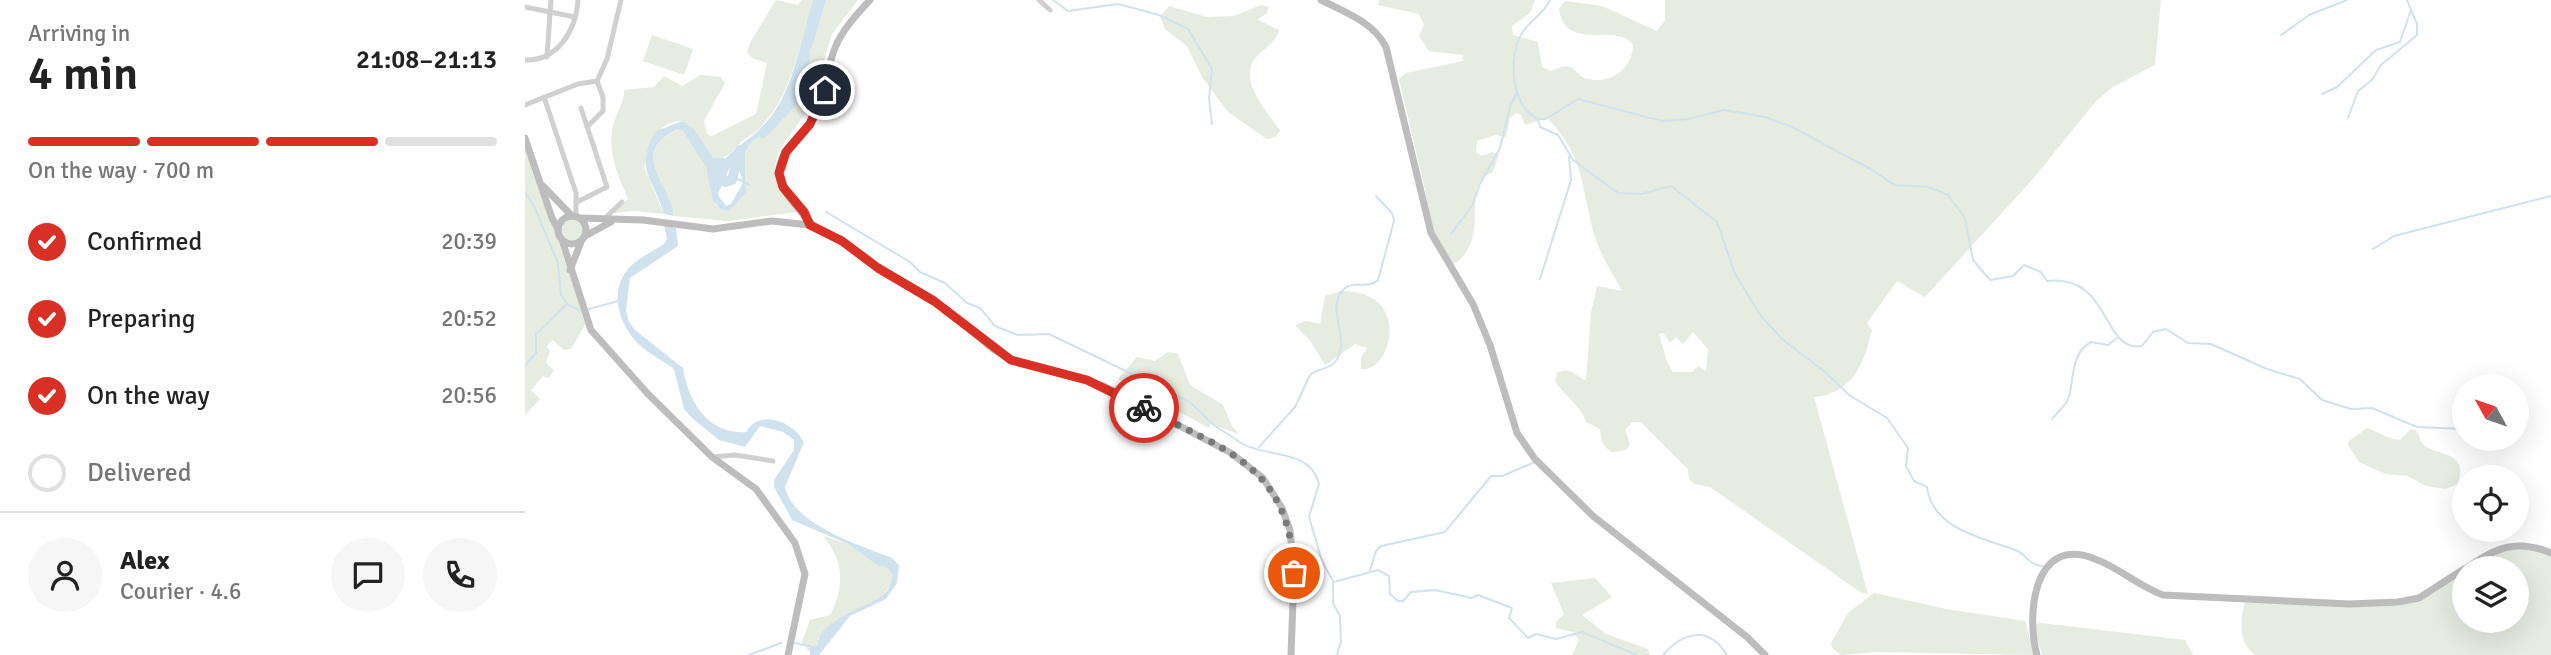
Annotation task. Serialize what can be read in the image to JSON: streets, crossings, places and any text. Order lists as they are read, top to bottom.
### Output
{
  "north": "top left",
  "page": {
    "heading": ["4 min", "Arriving in", "21:08–21:13"],
    "panel": ["Alex", "Courier · 4.6"],
    "bar": "On the way · 700 m",
    "list": [
      ["Confirmed", "20:39"],
      ["Preparing", "20:52"],
      ["On the way", "20:56"],
      "Delivered"
    ]
  }
}
